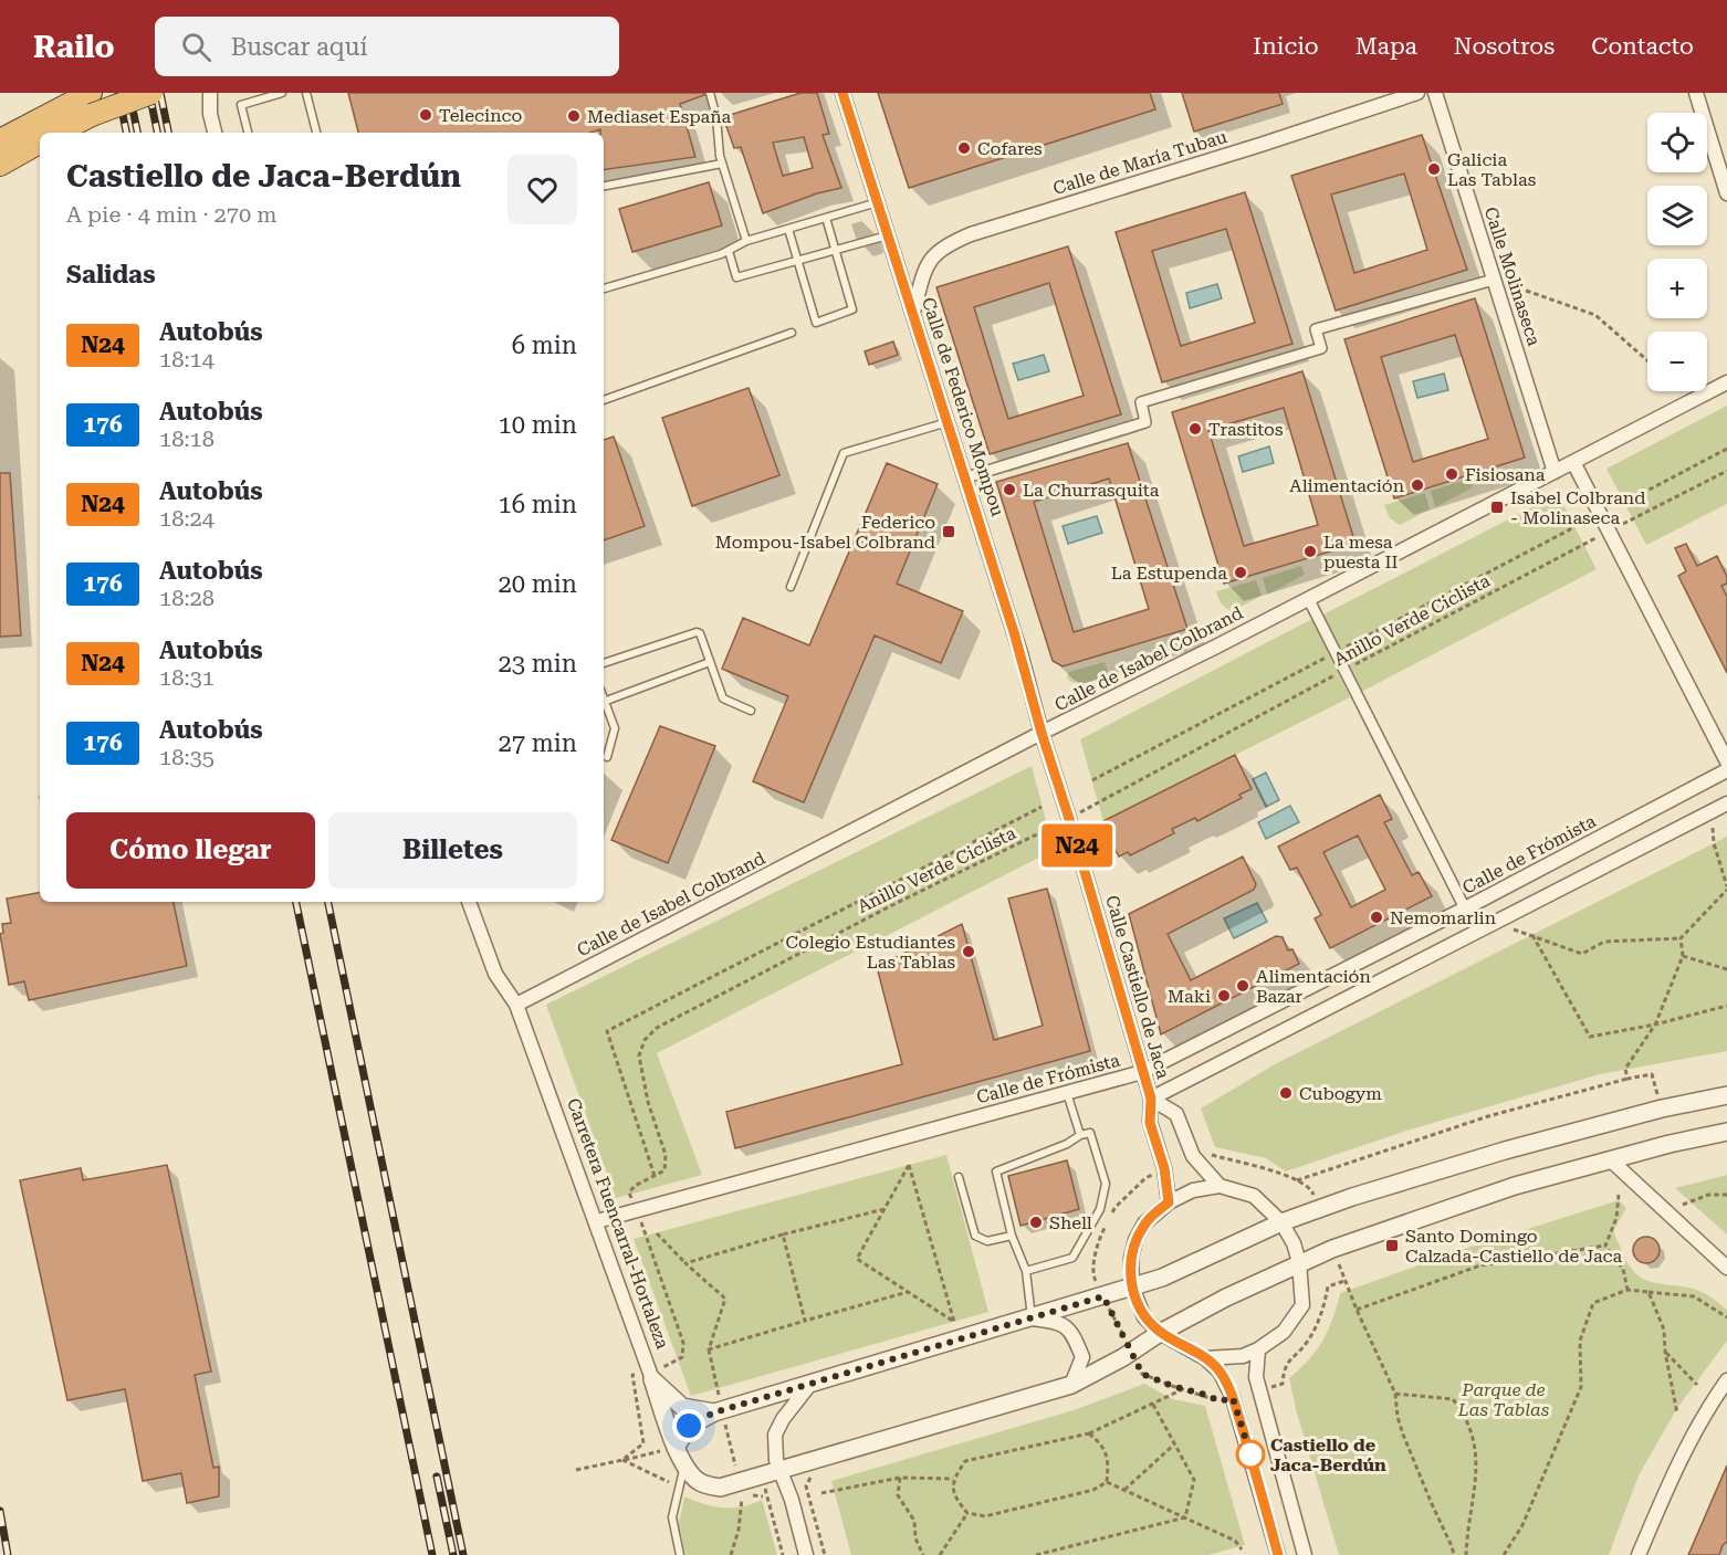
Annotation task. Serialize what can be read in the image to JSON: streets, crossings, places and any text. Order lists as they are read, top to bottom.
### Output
{
  "streets": {
    "street": [
      "Calle de María Tubau",
      "Calle Molinaseca",
      "Calle de Federico Mompou",
      "Calle de Isabel Colbrand",
      "Calle de Frómista",
      "Calle Castiello de Jaca",
      "Carretera Fuencarral-Hortaleza"
    ],
    "path": ["Anillo Verde Ciclista"]
  },
  "crossings": [
    ["Calle de María Tubau", "Calle de Federico Mompou"],
    ["Calle Molinaseca", "Calle de Isabel Colbrand"],
    ["Calle de Federico Mompou", "Calle de Isabel Colbrand"],
    ["Calle de Federico Mompou", "Calle Castiello de Jaca"],
    ["Anillo Verde Ciclista", "Calle Castiello de Jaca"],
    ["Calle de Isabel Colbrand", "Calle Castiello de Jaca"],
    ["Calle de Isabel Colbrand", "Carretera Fuencarral-Hortaleza"],
    ["Calle de Frómista", "Calle Castiello de Jaca"],
    ["Calle de Frómista", "Carretera Fuencarral-Hortaleza"],
    ["Calle Castiello de Jaca", "Carretera Fuencarral-Hortaleza"]
  ],
  "parks": ["Parque de Las Tablas"],
  "places": {
    "other": [
      "Telecinco",
      "Mediaset España",
      "Cofares",
      "Galicia Las Tablas",
      "Trastitos",
      "Fisiosana",
      "Alimentación",
      "La Churrasquita",
      "La mesa puesta II",
      "La Estupenda",
      "Nemomarlin",
      "Colegio Estudiantes Las Tablas",
      "Alimentación Bazar",
      "Maki",
      "Cubogym",
      "Shell",
      "Castiello de Jaca-Berdún"
    ],
    "transit": ["Isabel Colbrand - Molinaseca", "Federico Mompou-Isabel Colbrand", "Santo Domingo Calzada-Castiello de Jaca"]
  },
  "lines": ["bus line N24"],
  "page": {
    "header": "Railo",
    "search": "Buscar aquí",
    "nav": [
      "Inicio",
      "Mapa",
      "Nosotros",
      "Contacto"
    ],
    "on_map": "N24",
    "map_buttons": ["+", "−"],
    "heading": [
      ["Castiello de Jaca-Berdún", "A pie · 4 min · 270 m"],
      "Salidas"
    ],
    "list": [
      {
        "mark": "N24",
        "name": "Autobús",
        "note": "18:14",
        "value": "6 min"
      },
      {
        "mark": "176",
        "name": "Autobús",
        "note": "18:18",
        "value": "10 min"
      },
      {
        "mark": "N24",
        "name": "Autobús",
        "note": "18:24",
        "value": "16 min"
      },
      {
        "mark": "176",
        "name": "Autobús",
        "note": "18:28",
        "value": "20 min"
      },
      {
        "mark": "N24",
        "name": "Autobús",
        "note": "18:31",
        "value": "23 min"
      },
      {
        "mark": "176",
        "name": "Autobús",
        "note": "18:35",
        "value": "27 min"
      }
    ],
    "buttons": ["Cómo llegar", "Billetes"]
  }
}
